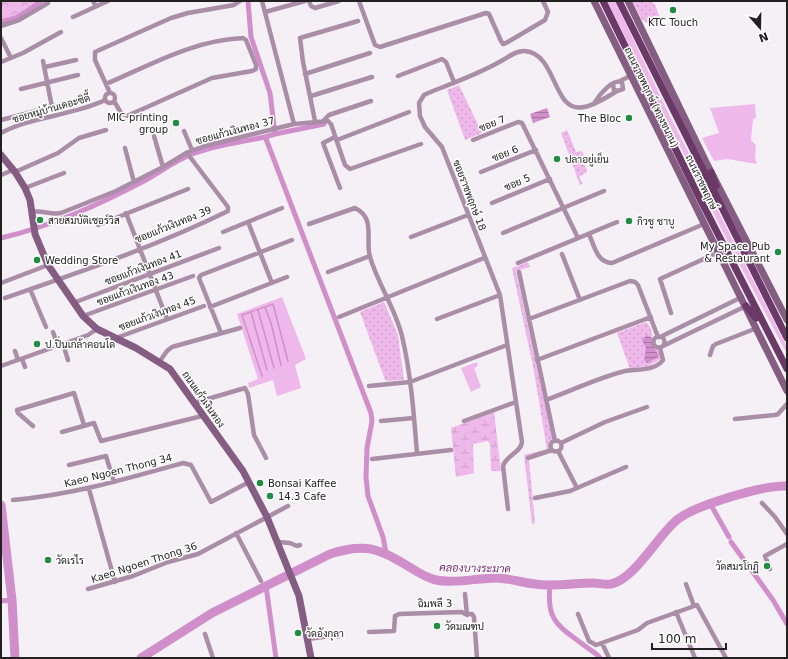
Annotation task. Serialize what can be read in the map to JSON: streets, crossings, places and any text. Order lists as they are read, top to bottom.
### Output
{
  "streets": {
    "main road": ["ถนนราชพฤกษ์ (ทางขนาน)", "ถนนราชพฤกษ์", "ถนนแก้วเงินทอง"],
    "street": [
      "ซอยหมู่บ้านเดอะซิตี้",
      "ซอย 7",
      "ซอยแก้วเงินทอง 37",
      "ซอย 6",
      "ซอย 5",
      "ซอยราชพฤกษ์ 18",
      "ซอยแก้วเงินทอง 39",
      "ซอยแก้วเงินทอง 41",
      "ซอยแก้วเงินทอง 43",
      "ซอยแก้วเงินทอง 45",
      "Kaeo Ngoen Thong 34",
      "Kaeo Ngoen Thong 36",
      "ฉิมพลี 3"
    ]
  },
  "crossings": [
    ["ถนนราชพฤกษ์ (ทางขนาน)", "ซอยราชพฤกษ์ 18"],
    ["ซอย 7", "ซอย 6"],
    ["ซอยแก้วเงินทอง 37", "ซอยแก้วเงินทอง 39"],
    ["ซอยแก้วเงินทอง 37", "ถนนแก้วเงินทอง"],
    ["ซอยแก้วเงินทอง 39", "ถนนแก้วเงินทอง"],
    ["ซอยแก้วเงินทอง 41", "ถนนแก้วเงินทอง"],
    ["ซอยแก้วเงินทอง 43", "ถนนแก้วเงินทอง"],
    ["ซอยแก้วเงินทอง 45", "ถนนแก้วเงินทอง"],
    ["ถนนแก้วเงินทอง", "Kaeo Ngoen Thong 34"],
    ["ถนนแก้วเงินทอง", "Kaeo Ngoen Thong 36"]
  ],
  "water": ["คลองบางระมาด"],
  "places": [
    "KTC Touch",
    "The Bloc",
    "MIC printing group",
    "ปลาอยู่เย็น",
    "สายสมบัติเซอร์วิส",
    "กิวชู ชาบู",
    "My Space Pub & Restaurant",
    "Wedding Store",
    "ป.ปิ่นเกล้าคอนโด",
    "Bonsai Kaffee",
    "14.3 Cafe",
    "วัดเรไร",
    "วัดสมรโกฏิ",
    "วัดมณฑป",
    "วัดอังกุลา"
  ],
  "scale_bar": "100 m",
  "north": "bottom"
}
